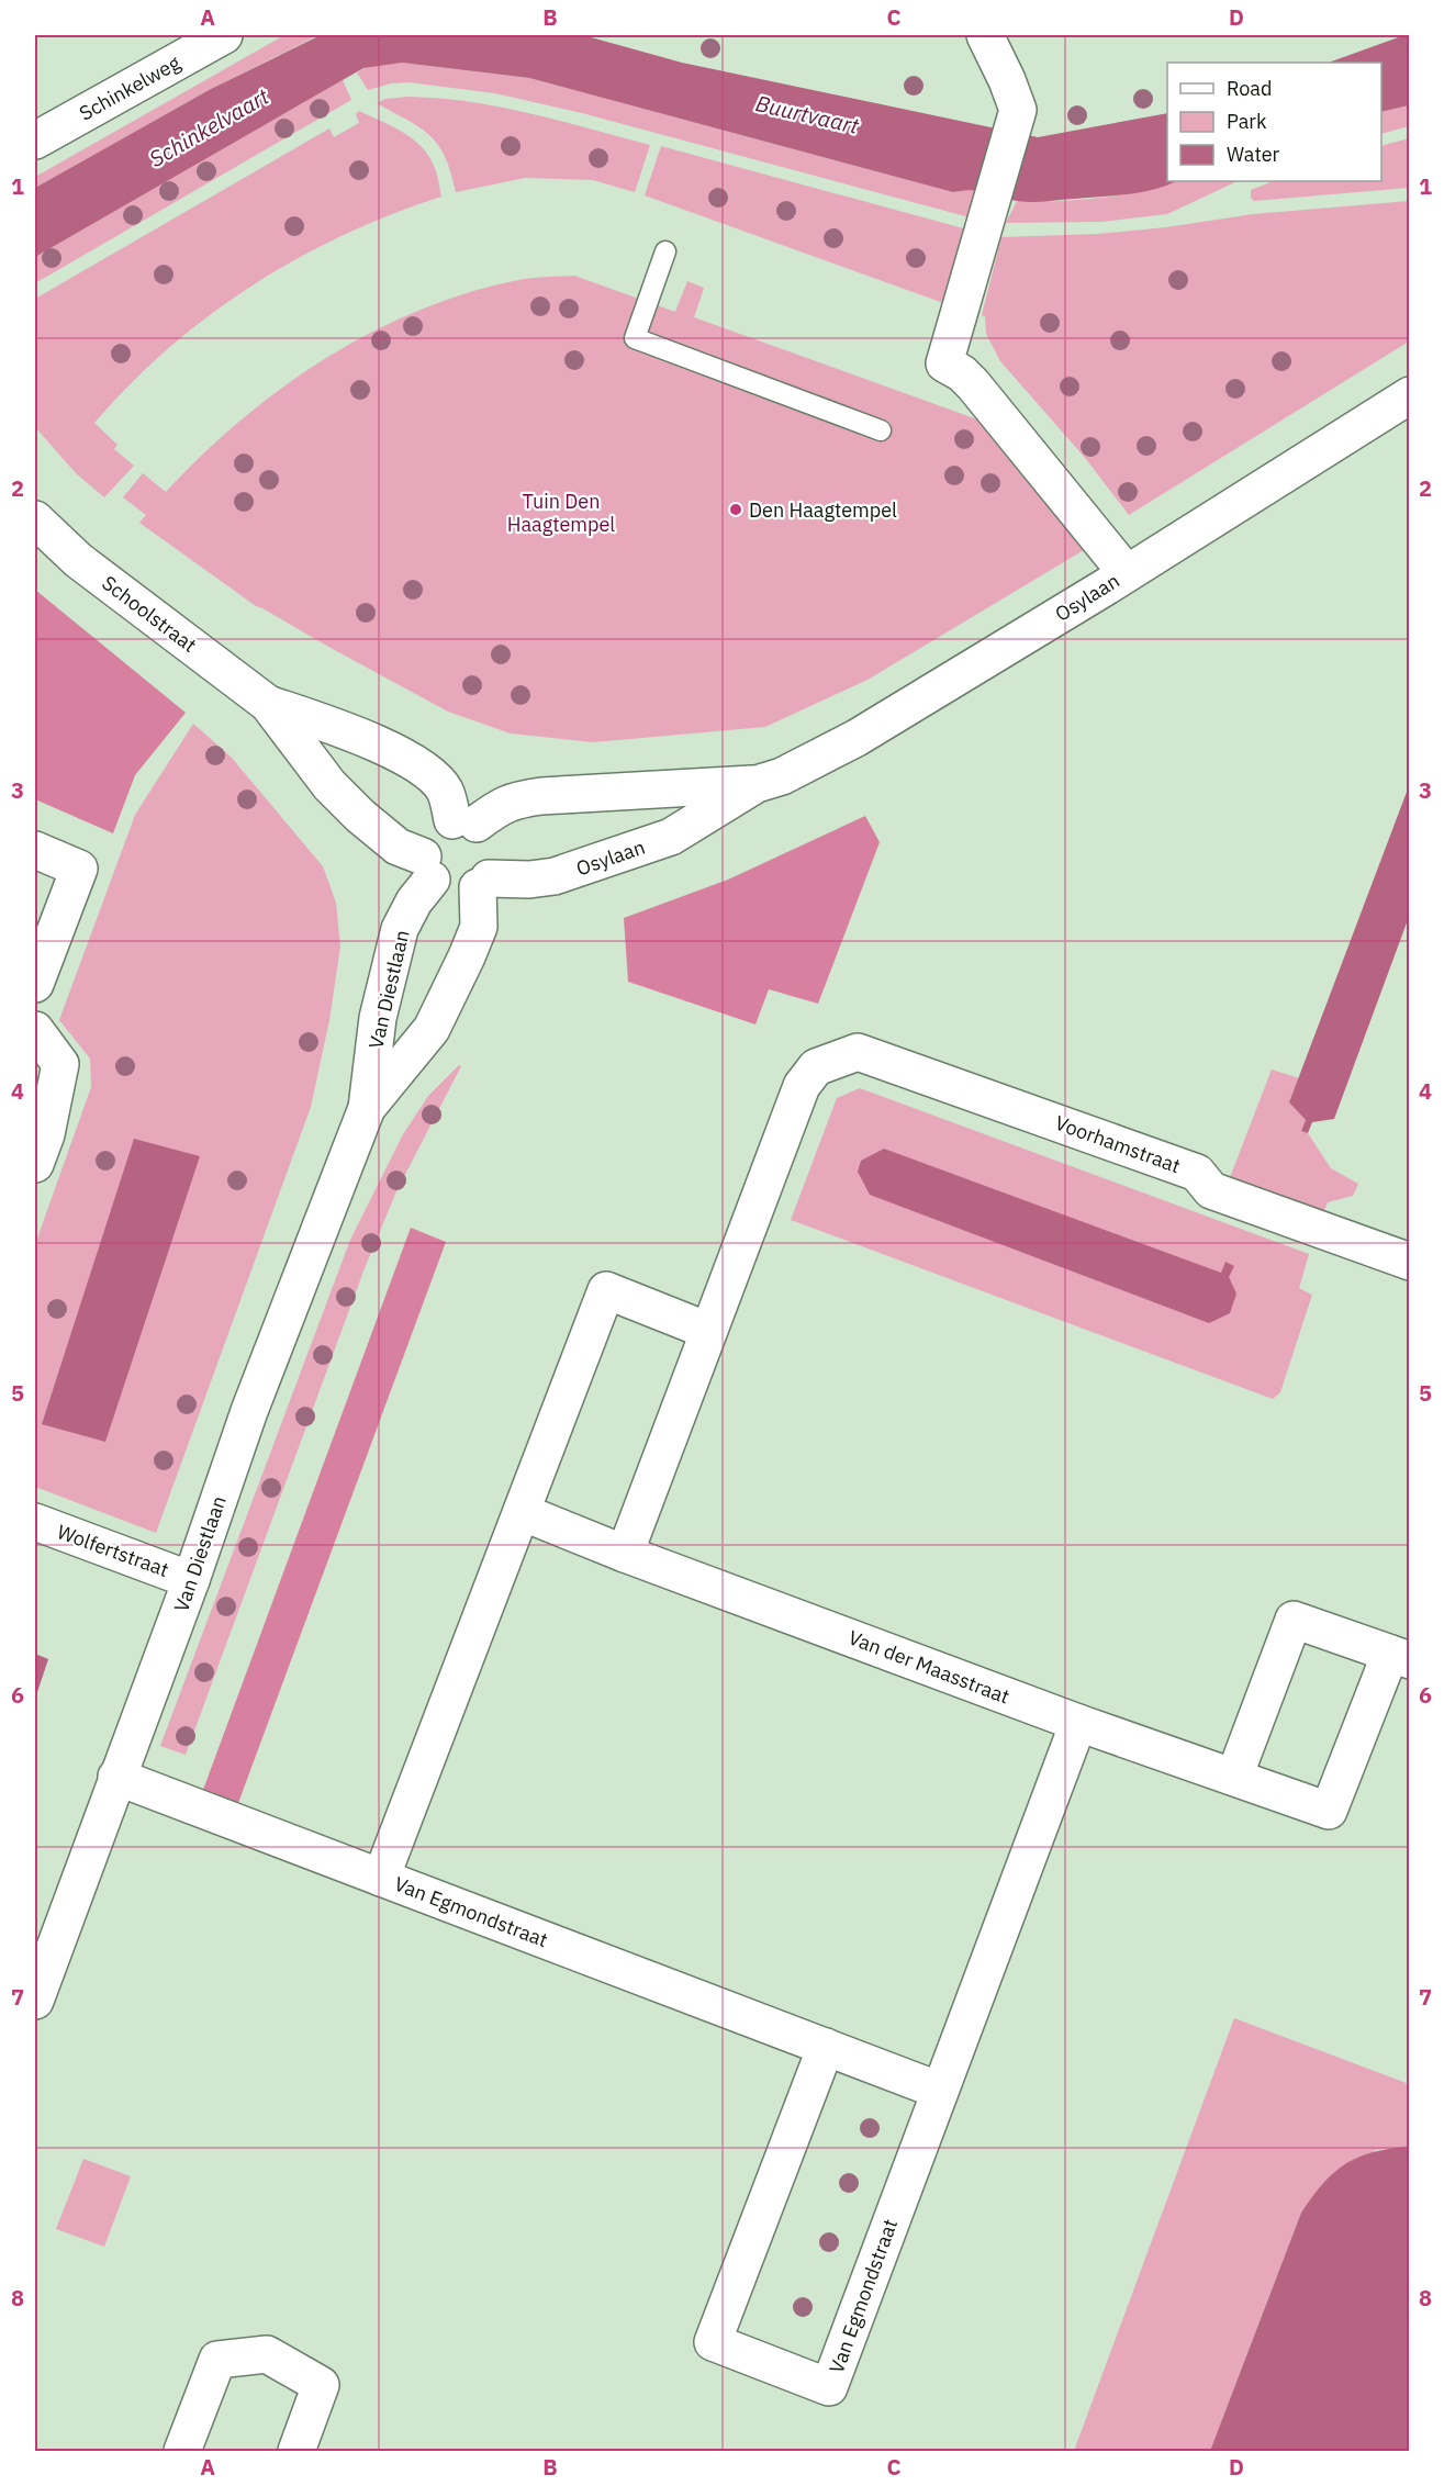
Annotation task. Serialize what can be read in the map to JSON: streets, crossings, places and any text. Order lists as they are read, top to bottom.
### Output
{
  "streets": {
    "street": [
      "Schinkelweg",
      "Osylaan",
      "Schoolstraat",
      "Van Diestlaan",
      "Voorhamstraat",
      "Wolfertstraat",
      "Van der Maasstraat",
      "Van Egmondstraat"
    ]
  },
  "crossings": [
    ["Osylaan", "Schoolstraat"],
    ["Osylaan", "Van Diestlaan"],
    ["Schoolstraat", "Van Diestlaan"],
    ["Van Diestlaan", "Wolfertstraat"],
    ["Van Diestlaan", "Van Egmondstraat"]
  ],
  "water": ["Buurtvaart", "Schinkelvaart"],
  "parks": ["Tuin Den Haagtempel"],
  "places": ["Den Haagtempel"],
  "legend": ["Road", "Park", "Water"],
  "grid": {
    "columns": [
      "A",
      "B",
      "C",
      "D"
    ],
    "rows": [
      "1",
      "2",
      "3",
      "4",
      "5",
      "6",
      "7",
      "8"
    ]
  }
}
